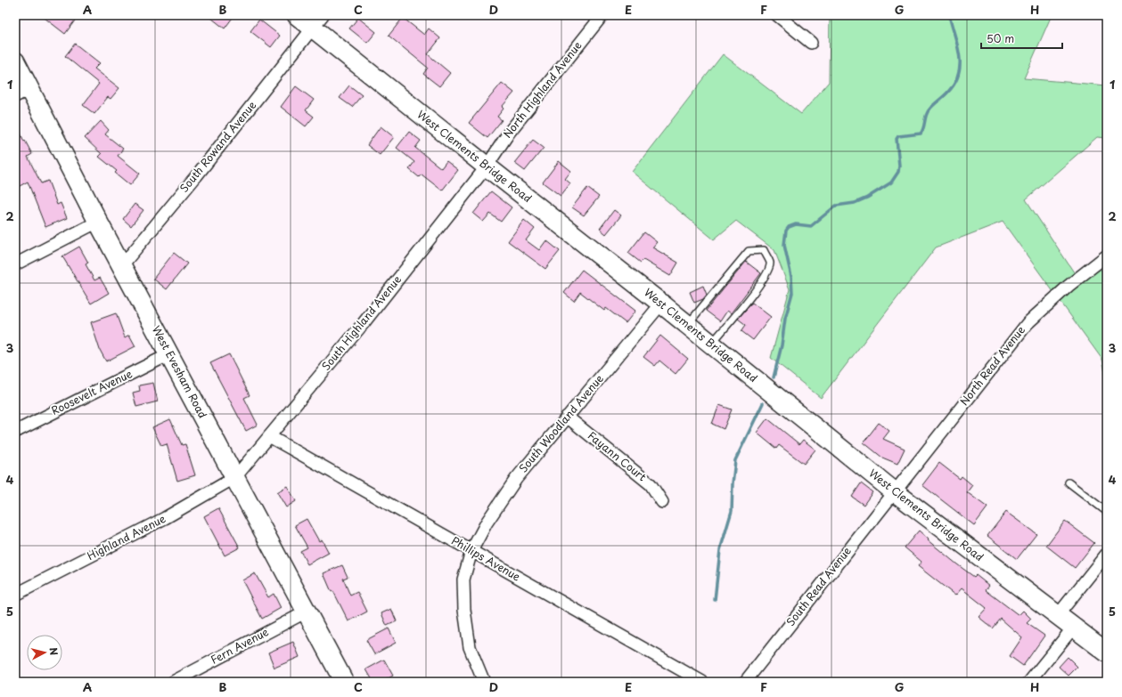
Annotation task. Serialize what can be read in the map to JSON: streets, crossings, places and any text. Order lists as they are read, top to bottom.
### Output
{
  "streets": {
    "main road": ["West Clements Bridge Road", "West Evesham Road"],
    "street": [
      "North Highland Avenue",
      "South Rowand Avenue",
      "South Highland Avenue",
      "North Read Avenue",
      "Roosevelt Avenue",
      "South Woodland Avenue",
      "Fayann Court",
      "Highland Avenue",
      "Phillips Avenue",
      "South Read Avenue",
      "Fern Avenue"
    ]
  },
  "crossings": [
    ["North Highland Avenue", "West Clements Bridge Road"],
    ["North Highland Avenue", "South Highland Avenue"],
    ["South Rowand Avenue", "West Clements Bridge Road"],
    ["South Rowand Avenue", "West Evesham Road"],
    ["West Clements Bridge Road", "South Highland Avenue"],
    ["West Clements Bridge Road", "North Read Avenue"],
    ["West Clements Bridge Road", "South Woodland Avenue"],
    ["West Clements Bridge Road", "South Read Avenue"],
    ["South Highland Avenue", "West Evesham Road"],
    ["South Highland Avenue", "Highland Avenue"],
    ["South Highland Avenue", "Phillips Avenue"],
    ["North Read Avenue", "South Read Avenue"],
    ["West Evesham Road", "Roosevelt Avenue"],
    ["West Evesham Road", "Highland Avenue"],
    ["West Evesham Road", "Fern Avenue"],
    ["South Woodland Avenue", "Fayann Court"],
    ["South Woodland Avenue", "Phillips Avenue"]
  ],
  "scale_bar": "50 m",
  "north": "right",
  "grid": {
    "columns": [
      "A",
      "B",
      "C",
      "D",
      "E",
      "F",
      "G",
      "H"
    ],
    "rows": [
      "1",
      "2",
      "3",
      "4",
      "5"
    ]
  }
}
